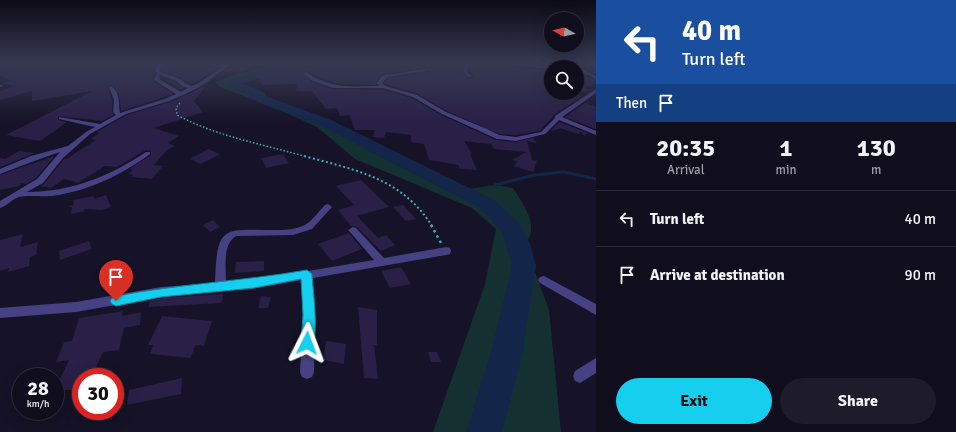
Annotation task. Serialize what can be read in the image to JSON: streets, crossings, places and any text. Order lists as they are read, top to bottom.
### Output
{
  "north": "left",
  "page": {
    "turn": ["40 m", "Turn left"],
    "then": "Then",
    "eta": [
      "20:35",
      "Arrival",
      "1",
      "min",
      "130",
      "m"
    ],
    "list": [
      {
        "name": "Turn left",
        "value": "40 m"
      },
      {
        "name": "Arrive at destination",
        "value": "90 m"
      }
    ],
    "speed": "28 km/h",
    "limit": "30",
    "buttons": ["Exit", "Share"]
  }
}
